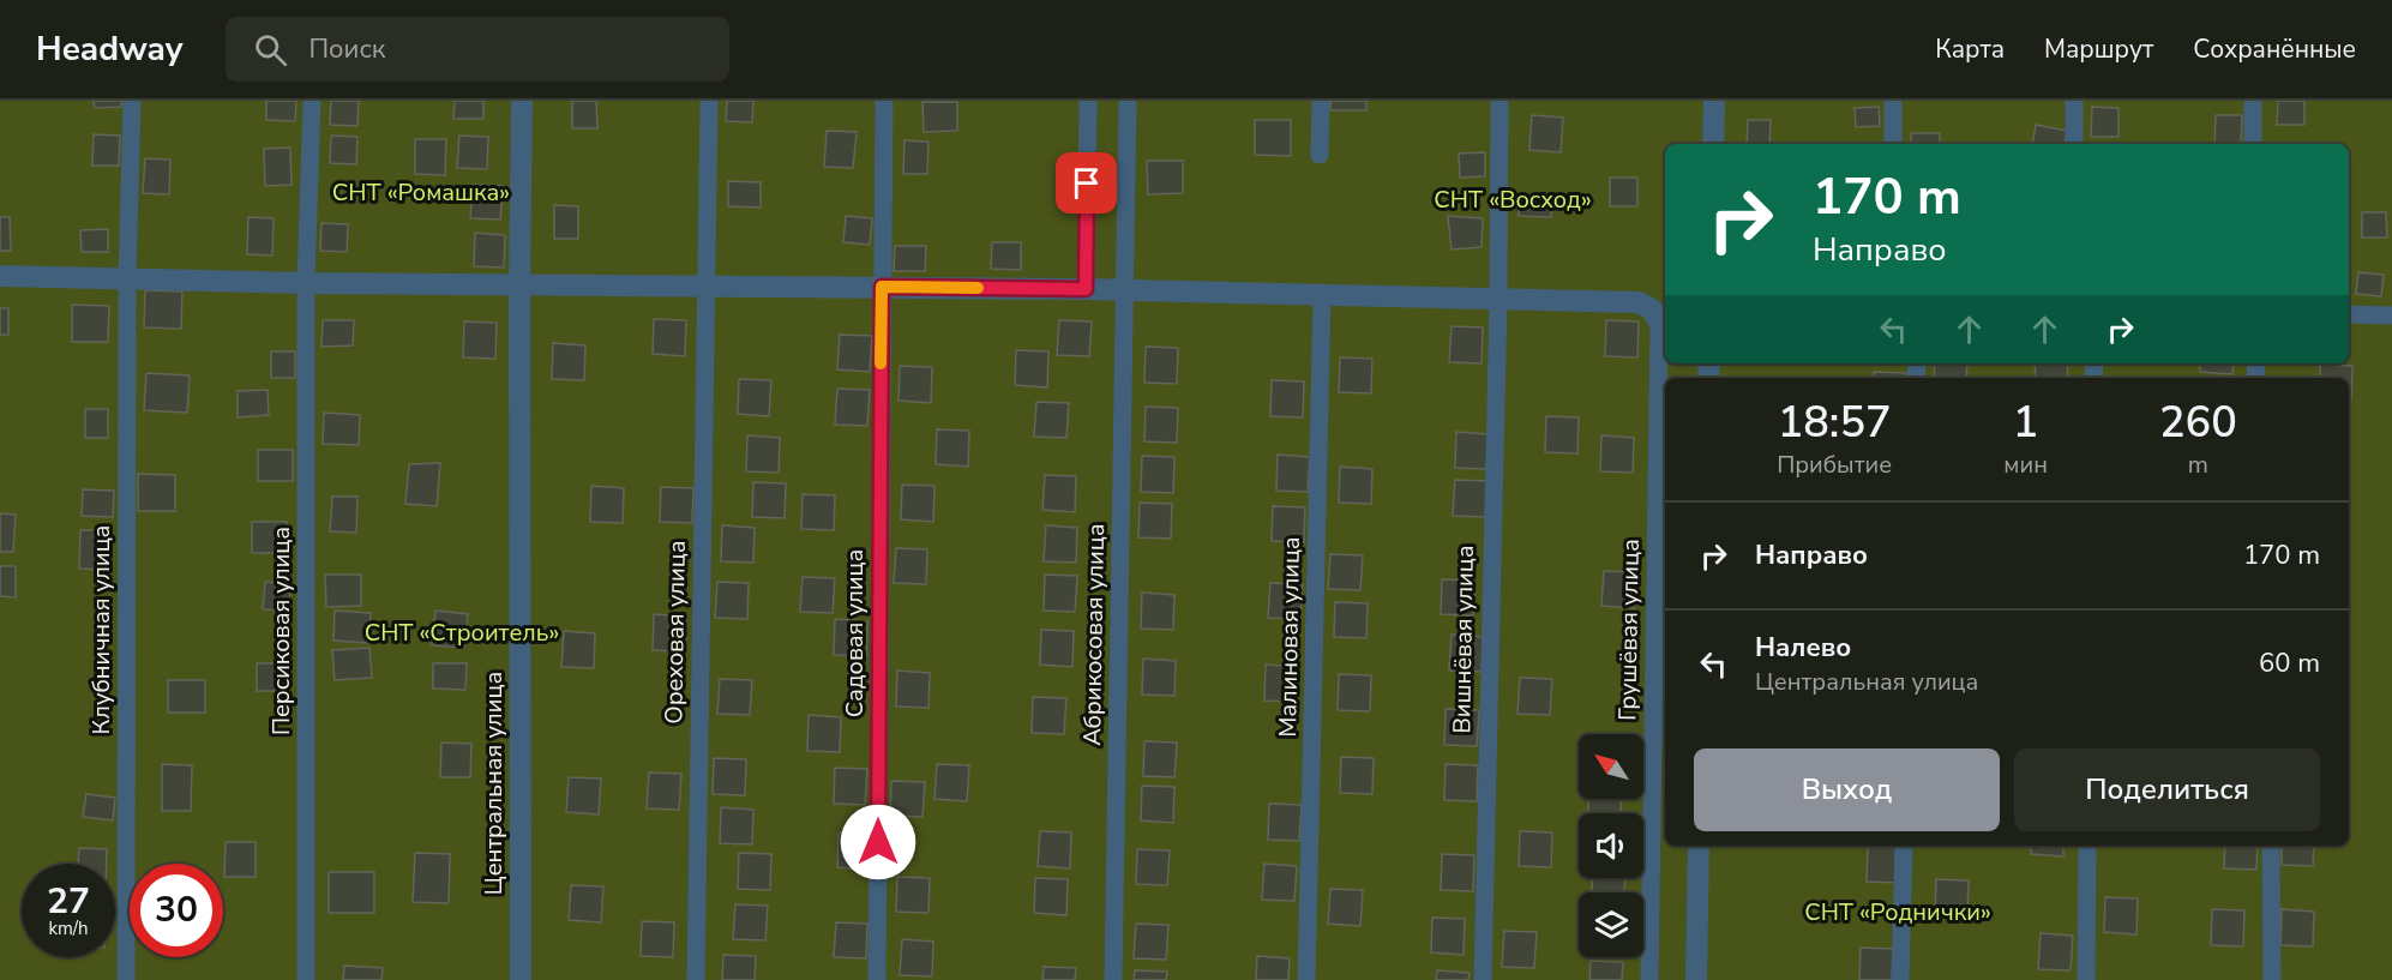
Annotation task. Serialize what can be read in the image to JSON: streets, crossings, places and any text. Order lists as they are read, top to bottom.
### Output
{
  "streets": {
    "street": [
      "Клубничная улица",
      "Грушёвая улица",
      "Персиковая улица",
      "Ореховая улица",
      "Садовая улица",
      "Абрикосовая улица",
      "Малиновая улица",
      "Вишнёвая улица",
      "Центральная улица"
    ]
  },
  "parks": [
    "СНТ «Ромашка»",
    "СНТ «Восход»",
    "СНТ «Строитель»",
    "СНТ «Роднички»"
  ],
  "north": "top left",
  "page": {
    "header": "Headway",
    "search": "Поиск",
    "nav": ["Карта", "Маршрут", "Сохранённые"],
    "turn": ["170 m", "Направо"],
    "eta": [
      "18:57",
      "Прибытие",
      "1",
      "мин",
      "260",
      "m"
    ],
    "list": [
      {
        "name": "Направо",
        "value": "170 m"
      },
      {
        "name": "Налево",
        "note": "Центральная улица",
        "value": "60 m"
      }
    ],
    "buttons": ["Выход", "Поделиться"],
    "speed": "27 km/h",
    "limit": "30"
  }
}
